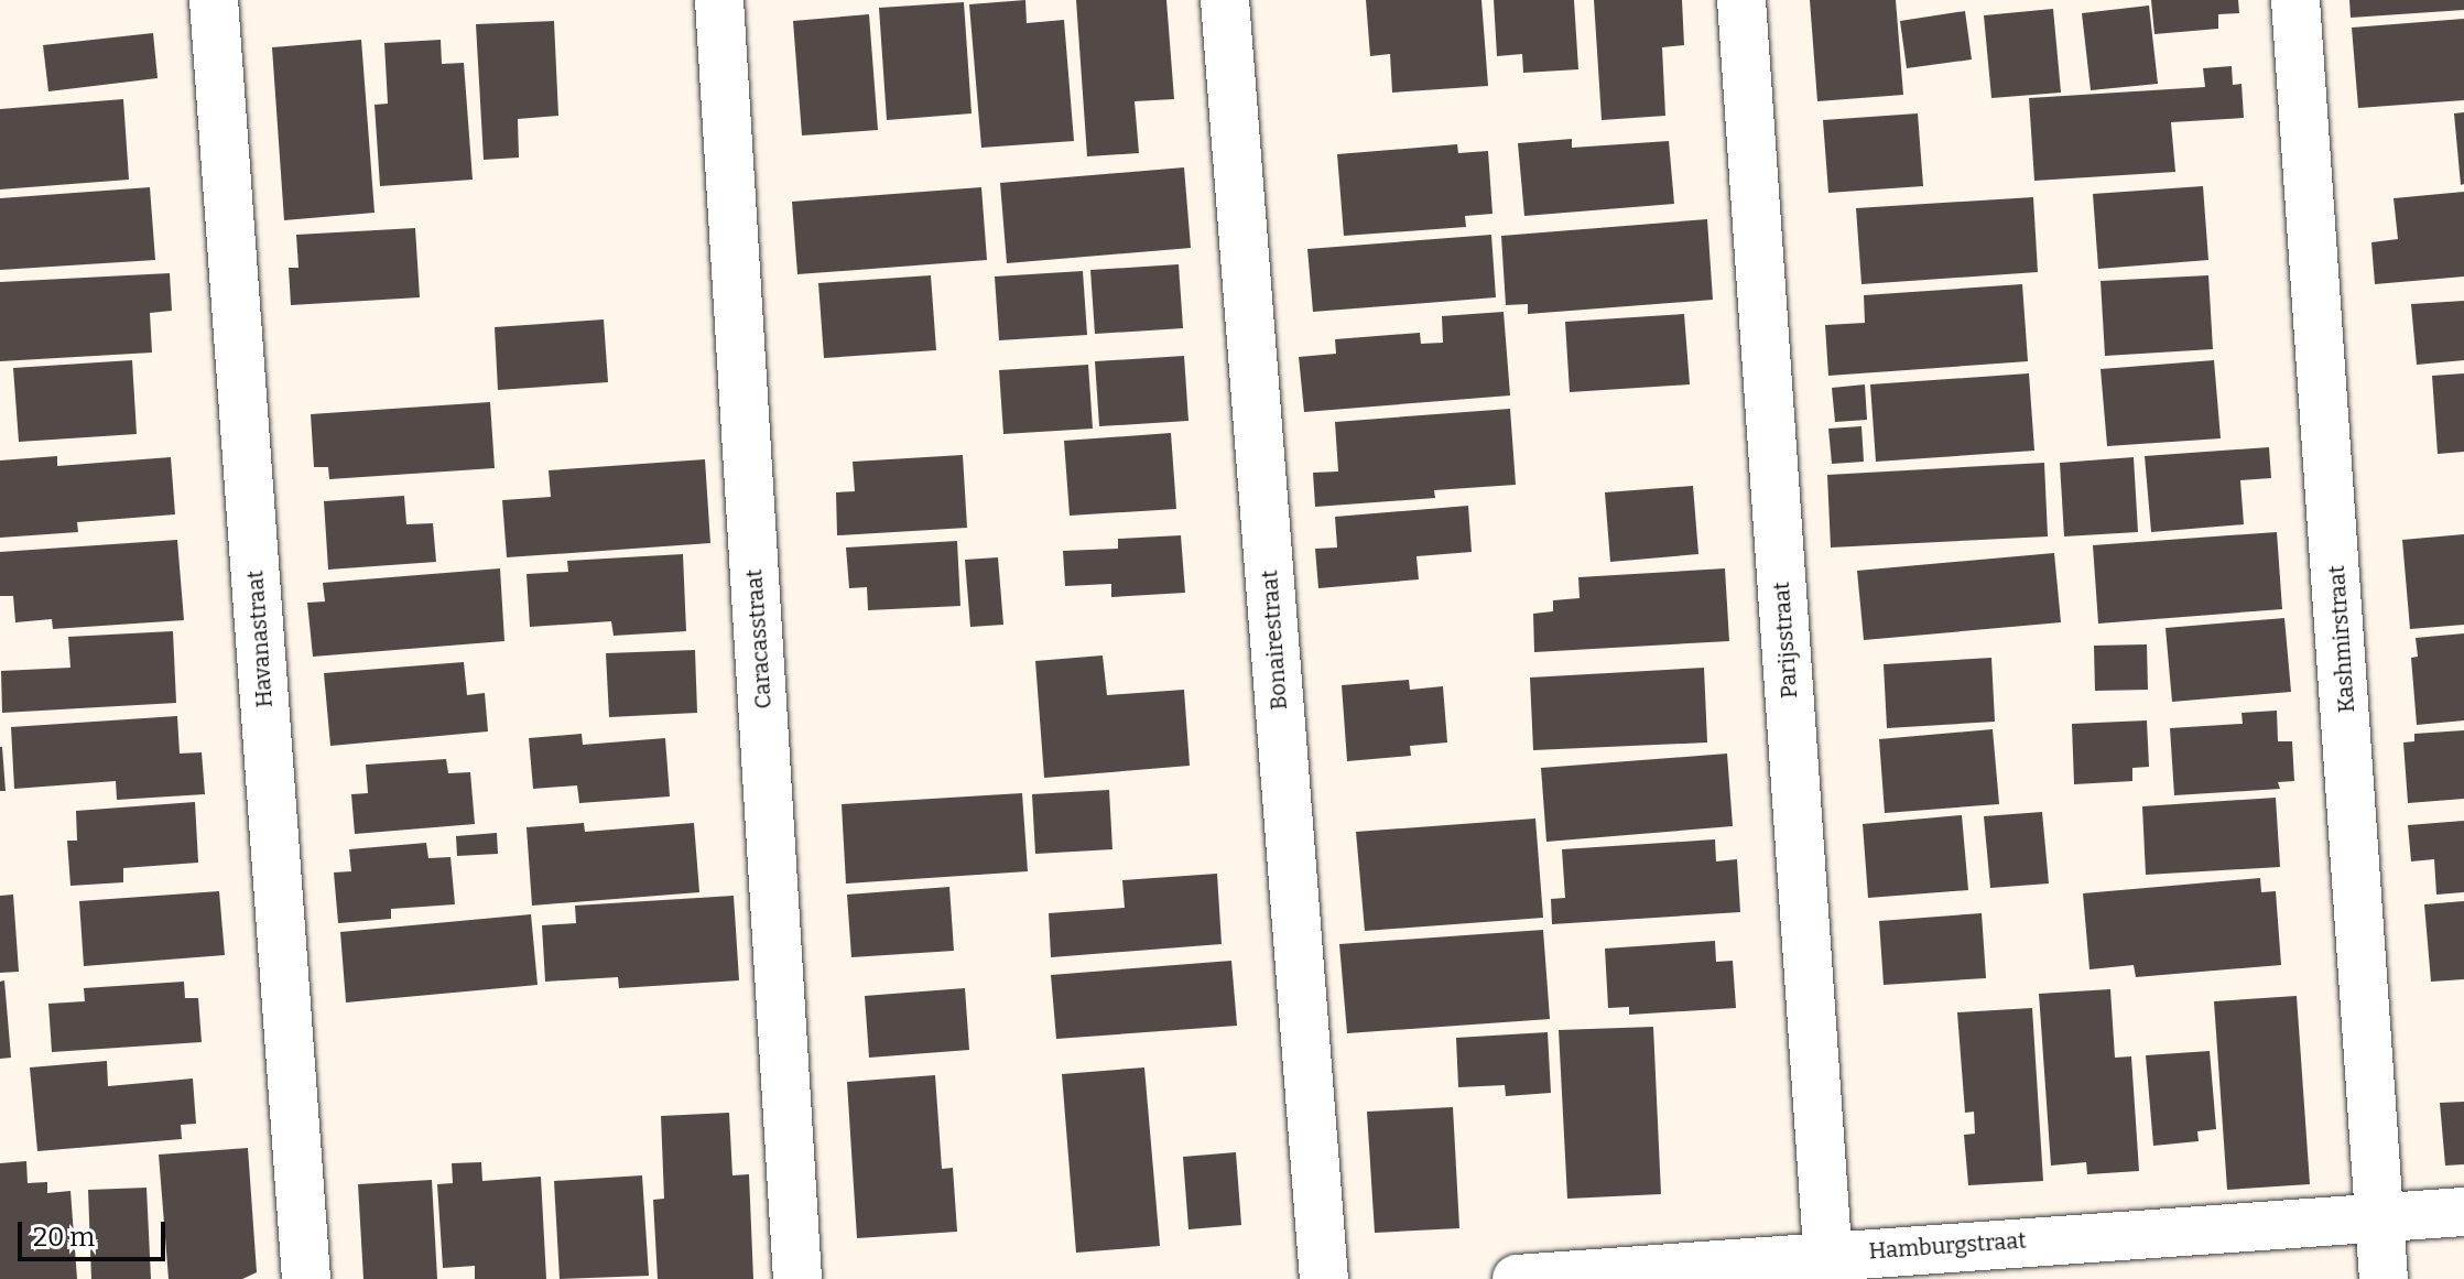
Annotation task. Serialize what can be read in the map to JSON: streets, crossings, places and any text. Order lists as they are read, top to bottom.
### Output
{
  "streets": {
    "street": [
      "Havanastraat",
      "Caracasstraat",
      "Kashmirstraat",
      "Bonairestraat",
      "Parijsstraat",
      "Hamburgstraat"
    ]
  },
  "crossings": [
    ["Kashmirstraat", "Hamburgstraat"],
    ["Parijsstraat", "Hamburgstraat"]
  ],
  "scale_bar": "20 m"
}
